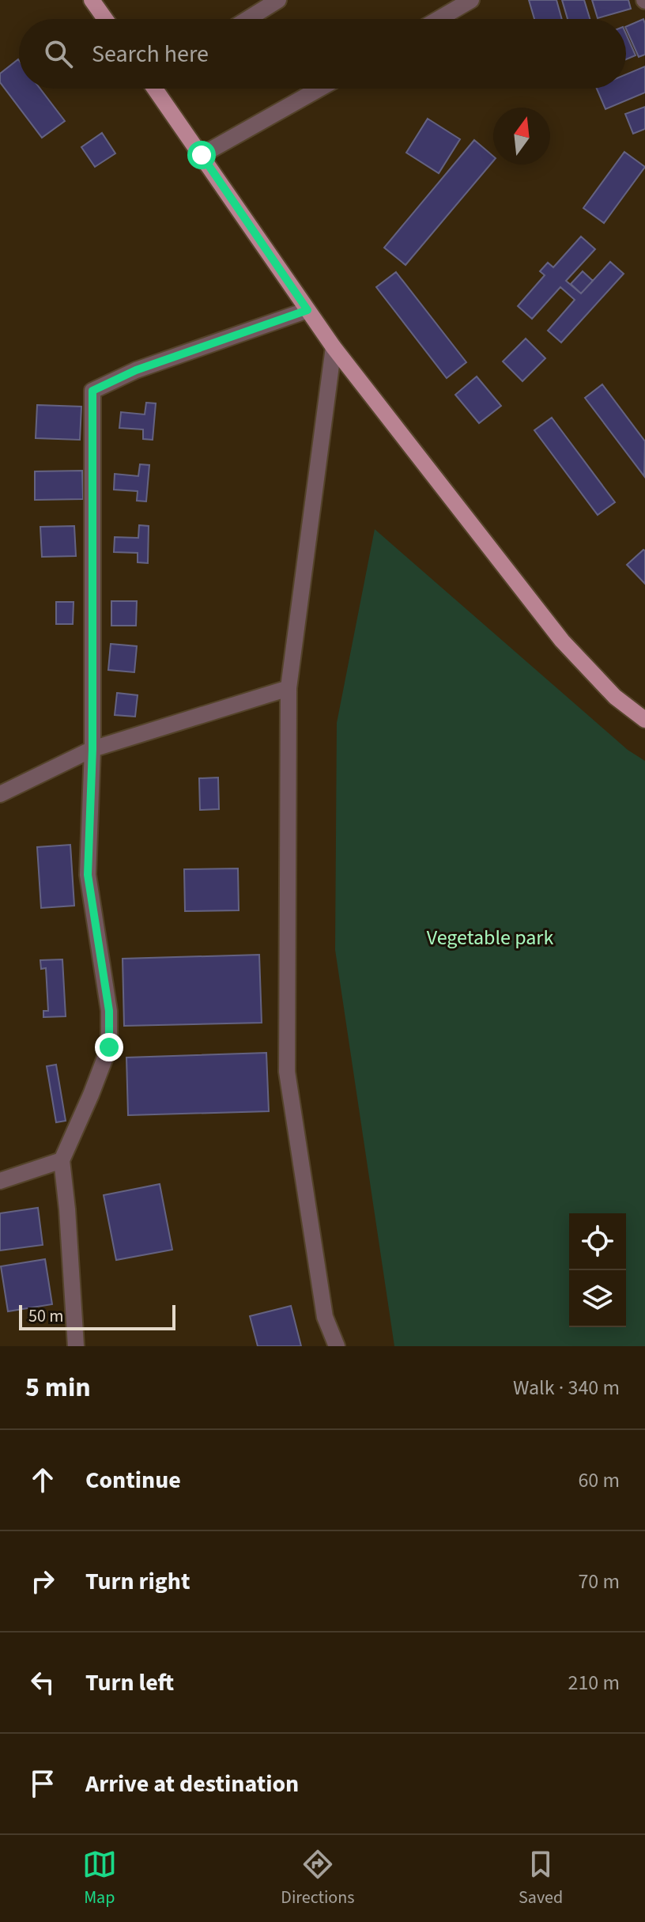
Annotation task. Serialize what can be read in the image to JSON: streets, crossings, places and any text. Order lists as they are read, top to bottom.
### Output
{
  "parks": ["Vegetable park"],
  "scale_bar": "50 m",
  "north": "top",
  "page": {
    "search": "Search here",
    "scale": "50 m",
    "heading": ["5 min", "Walk · 340 m"],
    "list": [
      ["Continue", "60 m"],
      ["Turn right", "70 m"],
      ["Turn left", "210 m"],
      "Arrive at destination"
    ],
    "nav": ["Map", "Directions", "Saved"]
  }
}
